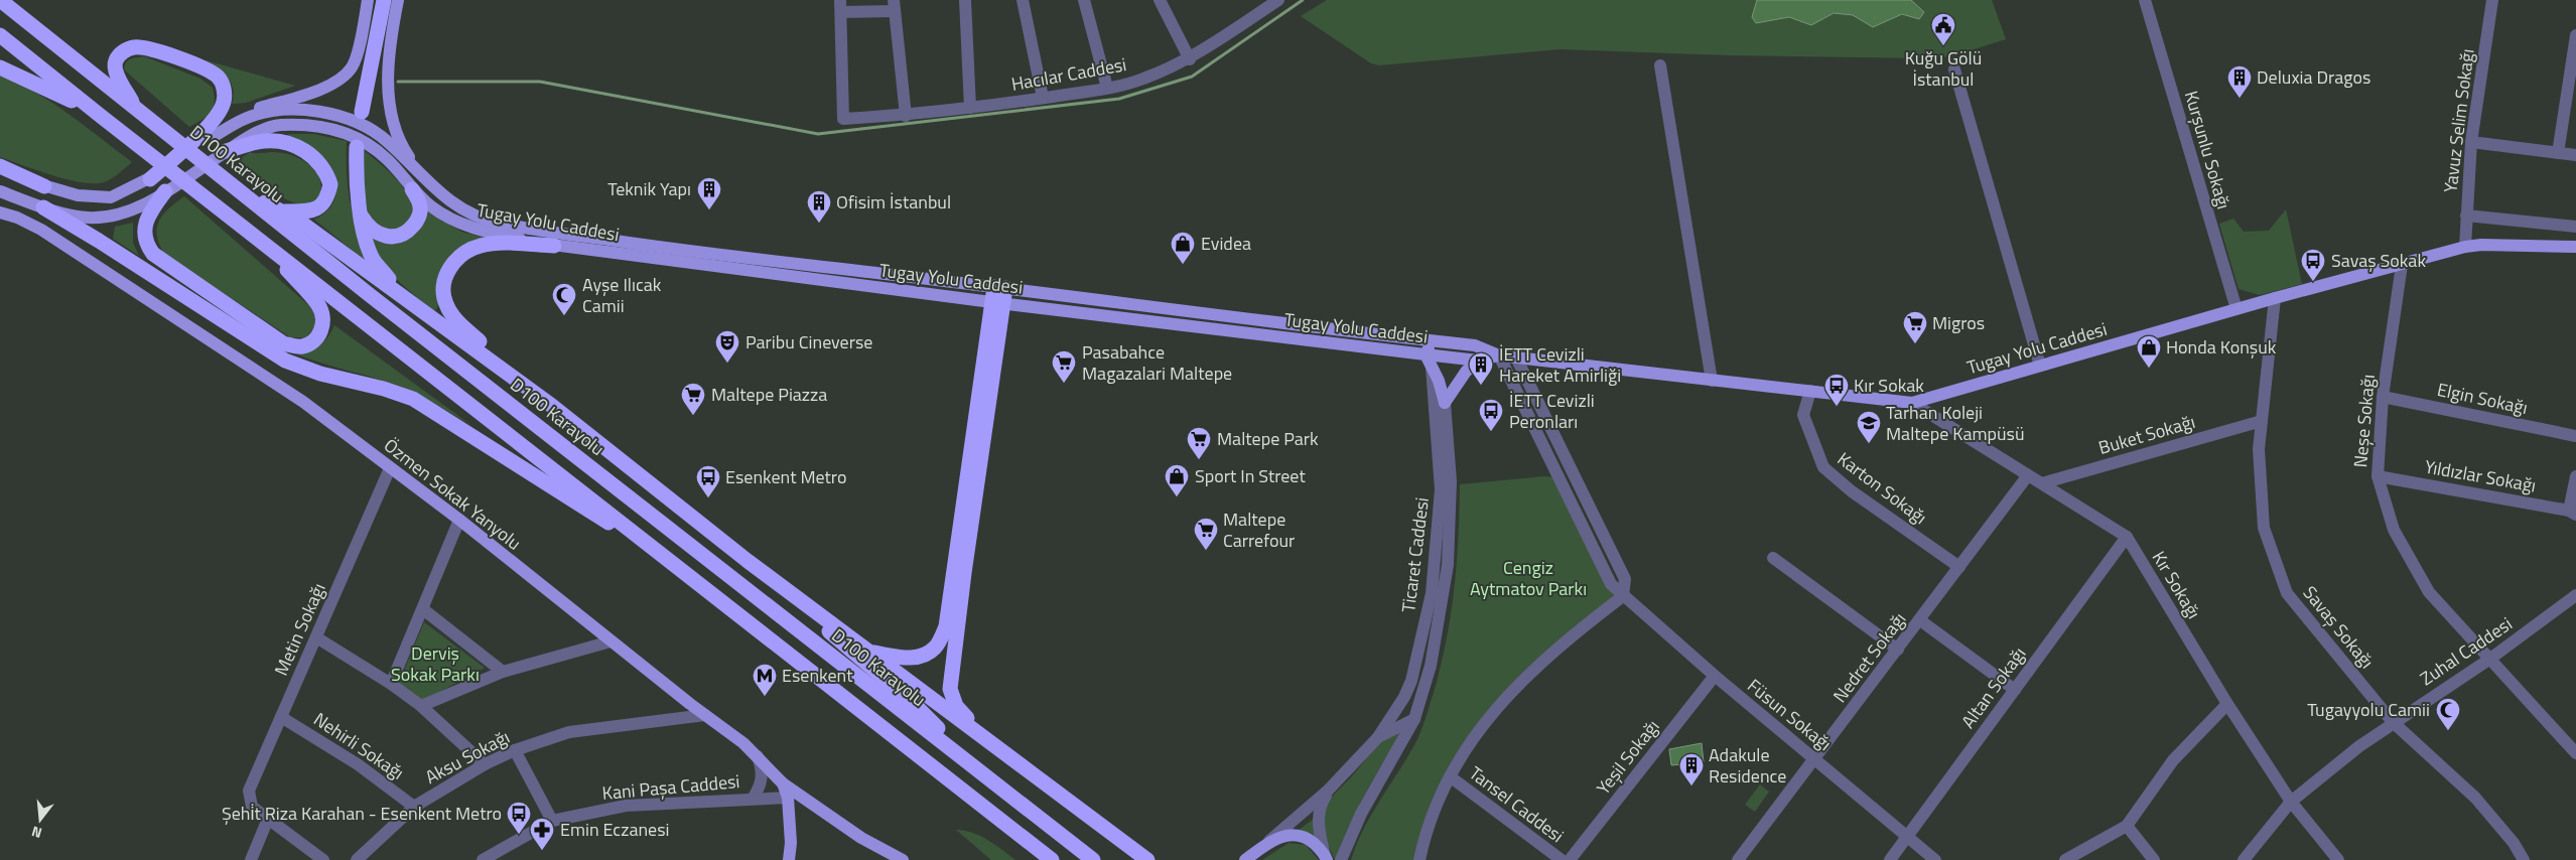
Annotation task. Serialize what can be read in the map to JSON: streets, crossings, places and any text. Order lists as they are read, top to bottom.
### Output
{
  "streets": {
    "highway": ["D100 Karayolu"],
    "main road": ["Tugay Yolu Caddesi", "Özmen Sokak Yanyolu", "Ticaret Caddesi"],
    "street": [
      "Hacılar Caddesi",
      "Yavuz Selim Sokağı",
      "Kurşunlu Sokağı",
      "Elgin Sokağı",
      "Neşe Sokağı",
      "Buket Sokağı",
      "Yıldızlar Sokağı",
      "Karton Sokağı",
      "Kır Sokağı",
      "Savaş Sokağı",
      "Metin Sokağı",
      "Zuhal Caddesi",
      "Nedret Sokağı",
      "Altan Sokağı",
      "Füsun Sokağı",
      "Nehirli Sokağı",
      "Aksu Sokağı",
      "Yeşil Sokağı",
      "Kani Paşa Caddesi",
      "Tansel Caddesi"
    ]
  },
  "crossings": [
    ["Yavuz Selim Sokağı", "Tugay Yolu Caddesi"],
    ["Kurşunlu Sokağı", "Tugay Yolu Caddesi"],
    ["Tugay Yolu Caddesi", "Neşe Sokağı"],
    ["Tugay Yolu Caddesi", "Karton Sokağı"],
    ["Tugay Yolu Caddesi", "Kır Sokağı"],
    ["Tugay Yolu Caddesi", "Savaş Sokağı"],
    ["Tugay Yolu Caddesi", "Füsun Sokağı"],
    ["Elgin Sokağı", "Neşe Sokağı"],
    ["Neşe Sokağı", "Yıldızlar Sokağı"],
    ["Neşe Sokağı", "Zuhal Caddesi"],
    ["Buket Sokağı", "Kır Sokağı"],
    ["Buket Sokağı", "Savaş Sokağı"],
    ["Karton Sokağı", "Nedret Sokağı"],
    ["Özmen Sokak Yanyolu", "Metin Sokağı"],
    ["Özmen Sokak Yanyolu", "Aksu Sokağı"],
    ["Özmen Sokak Yanyolu", "Kani Paşa Caddesi"],
    ["Kır Sokağı", "Zuhal Caddesi"],
    ["Kır Sokağı", "Nedret Sokağı"],
    ["Kır Sokağı", "Altan Sokağı"],
    ["Savaş Sokağı", "Zuhal Caddesi"],
    ["Metin Sokağı", "Nehirli Sokağı"],
    ["Nedret Sokağı", "Füsun Sokağı"],
    ["Altan Sokağı", "Füsun Sokağı"],
    ["Füsun Sokağı", "Yeşil Sokağı"],
    ["Nehirli Sokağı", "Aksu Sokağı"]
  ],
  "parks": ["Cengiz Aytmatov Parkı", "Derviş Sokak Parkı"],
  "places": {
    "public building": ["Kuğu Gölü İstanbul"],
    "building": [
      "Deluxia Dragos",
      "Teknik Yapı",
      "Ofisim İstanbul",
      "İETT Cevizli Hareket Amirliği",
      "Adakule Residence"
    ],
    "shop": ["Evidea", "Honda Konşuk", "Sport In Street"],
    "bus stop": [
      "Savaş Sokak",
      "Kır Sokak",
      "İETT Cevizli Peronları",
      "Esenkent Metro",
      "Şehi̇t Riza Karahan - Esenkent Metro"
    ],
    "mosque": ["Ayşe Ilıcak Camii", "Tugayyolu Camii"],
    "supermarket": [
      "Migros",
      "Pasabahce Magazalari Maltepe",
      "Maltepe Piazza",
      "Maltepe Park",
      "Maltepe Carrefour"
    ],
    "theatre": ["Paribu Cineverse"],
    "school or university": ["Tarhan Koleji Maltepe Kampüsü"],
    "metro station": ["Esenkent"],
    "pharmacy": ["Emin Eczanesi"]
  },
  "north": "bottom"
}
